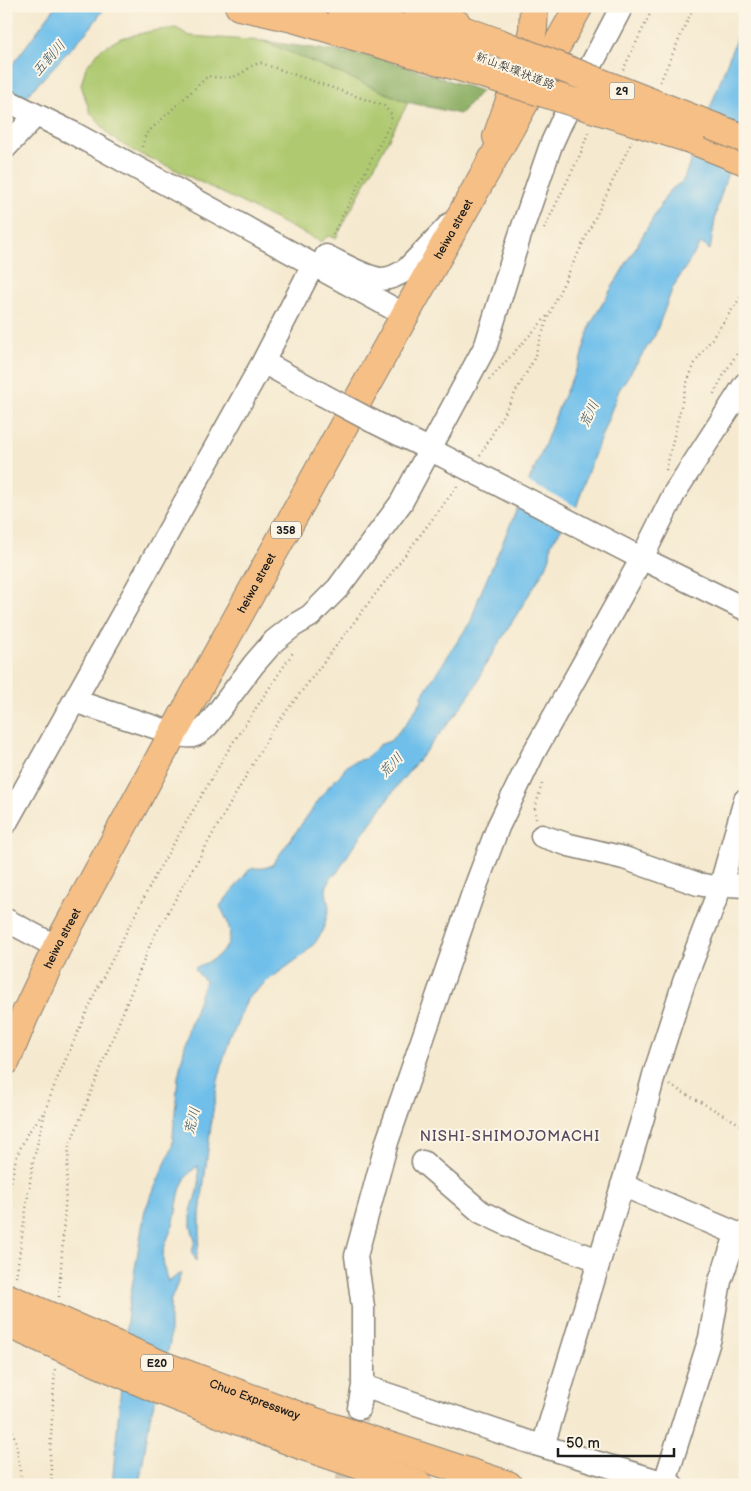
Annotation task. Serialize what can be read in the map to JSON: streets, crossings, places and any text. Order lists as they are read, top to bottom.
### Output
{
  "streets": {
    "main road": [
      "新山梨環状道路",
      "29",
      "heiwa street",
      "358",
      "E20",
      "Chuo Expressway"
    ]
  },
  "crossings": [
    ["新山梨環状道路", "29"]
  ],
  "districts": ["NISHI-SHIMOJOMACHI"],
  "water": ["五割川", "荒川"],
  "scale_bar": "50 m"
}
